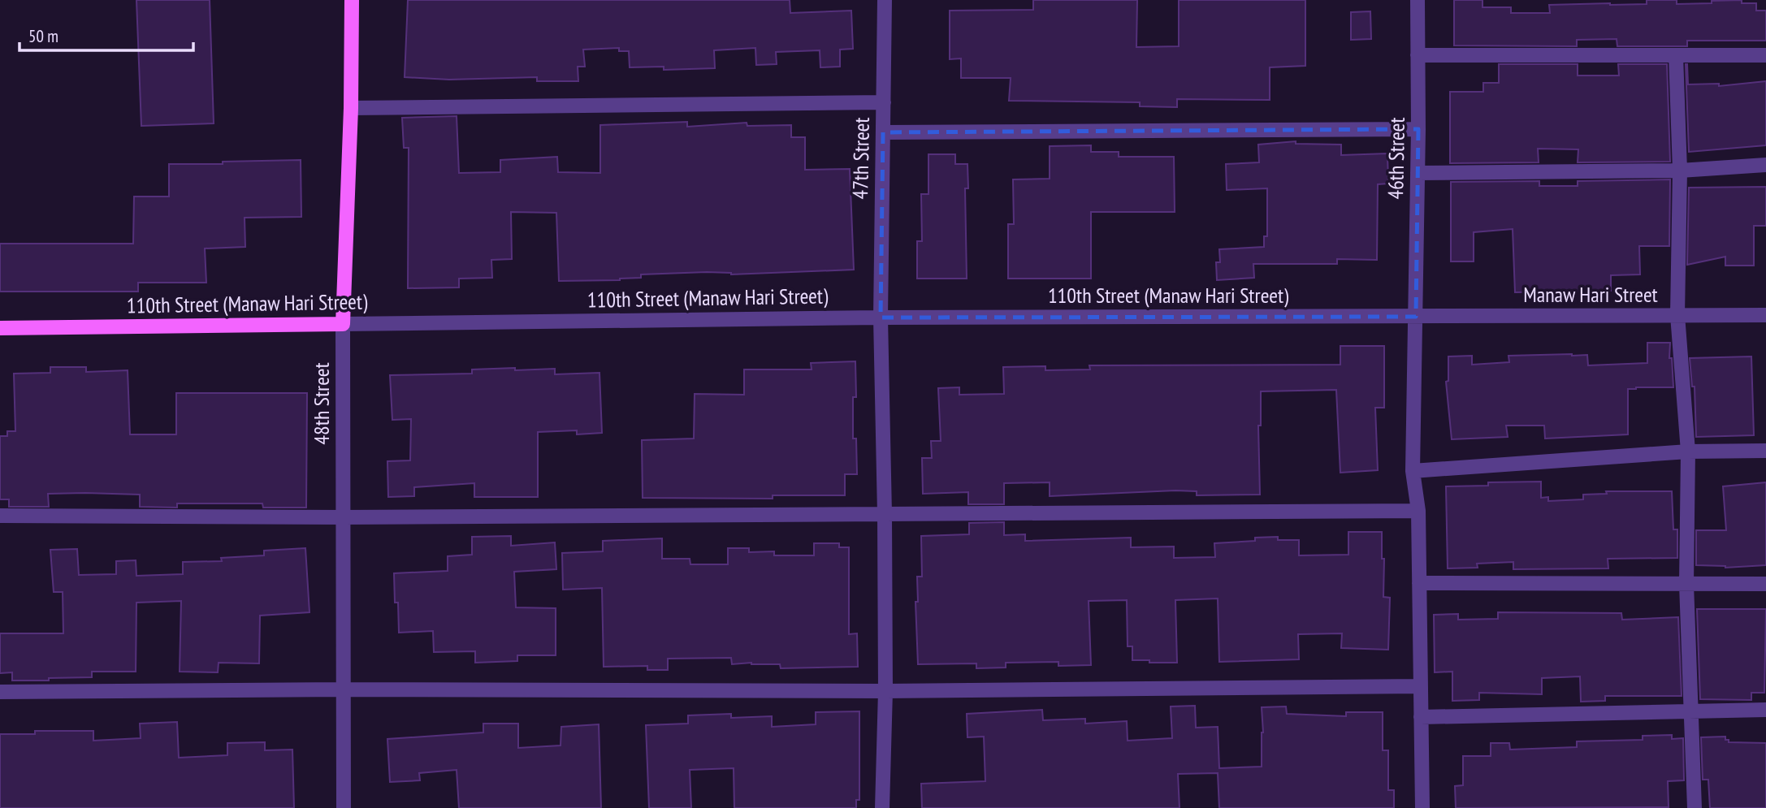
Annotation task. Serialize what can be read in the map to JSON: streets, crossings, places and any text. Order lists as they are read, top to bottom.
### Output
{
  "streets": {
    "main road": ["110th Street (Manaw Hari Street)", "48th Street"],
    "street": ["47th Street", "46th Street", "Manaw Hari Street"]
  },
  "crossings": [
    ["47th Street", "110th Street (Manaw Hari Street)"],
    ["46th Street", "Manaw Hari Street"],
    ["46th Street", "110th Street (Manaw Hari Street)"],
    ["Manaw Hari Street", "110th Street (Manaw Hari Street)"],
    ["110th Street (Manaw Hari Street)", "48th Street"]
  ],
  "scale_bar": "50 m"
}
